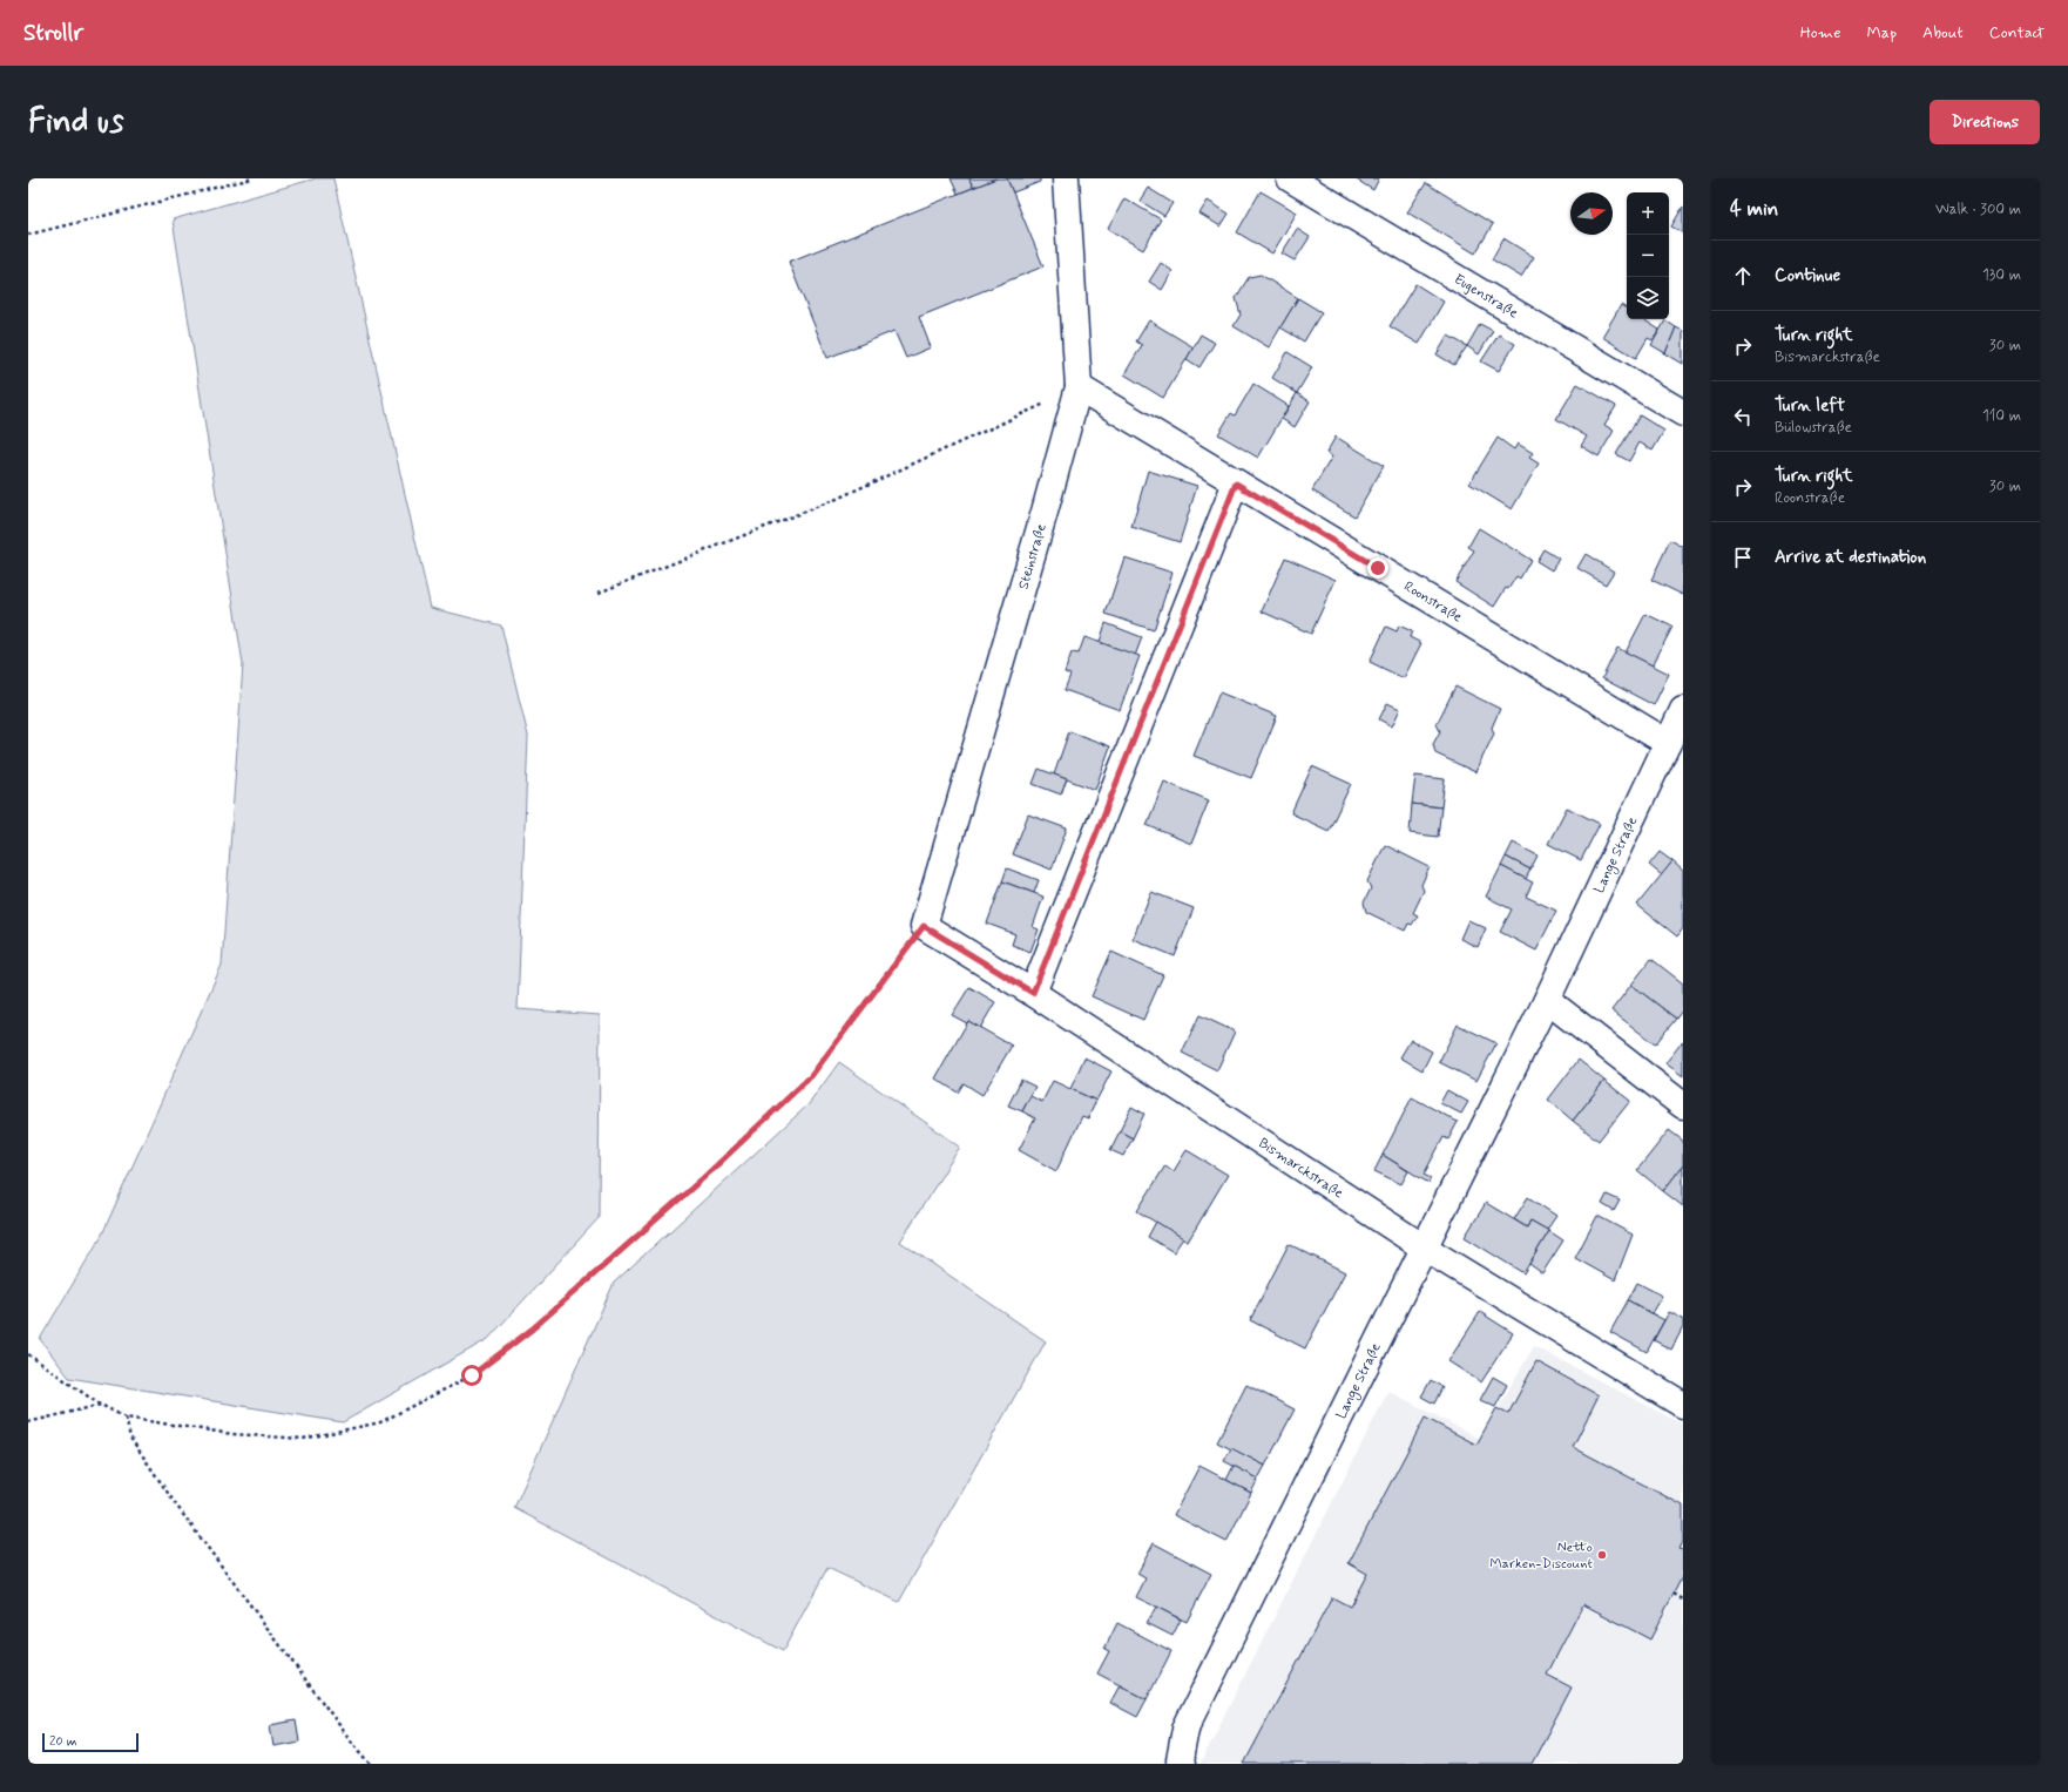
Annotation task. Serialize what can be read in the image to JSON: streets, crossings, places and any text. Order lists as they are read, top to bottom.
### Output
{
  "streets": {
    "street": [
      "Eugenstraße",
      "Steinstraße",
      "Roonstraße",
      "Lange Straße",
      "Bismarckstraße"
    ]
  },
  "crossings": [
    ["Steinstraße", "Roonstraße"],
    ["Steinstraße", "Bismarckstraße"],
    ["Roonstraße", "Lange Straße"],
    ["Lange Straße", "Bismarckstraße"]
  ],
  "places": ["Netto Marken-Discount"],
  "scale_bar": "20 m",
  "north": "right",
  "page": {
    "header": "Strollr",
    "nav": [
      "Home",
      "Map",
      "About",
      "Contact"
    ],
    "buttons": "Directions",
    "title": "Find us",
    "heading": ["4 min", "Walk · 300 m"],
    "map_buttons": ["+", "−"],
    "list": [
      ["Continue", "130 m"],
      ["Turn right", "Bismarckstraße", "30 m"],
      ["Turn left", "Bülowstraße", "110 m"],
      ["Turn right", "Roonstraße", "30 m"],
      "Arrive at destination"
    ],
    "scale": "20 m"
  }
}
